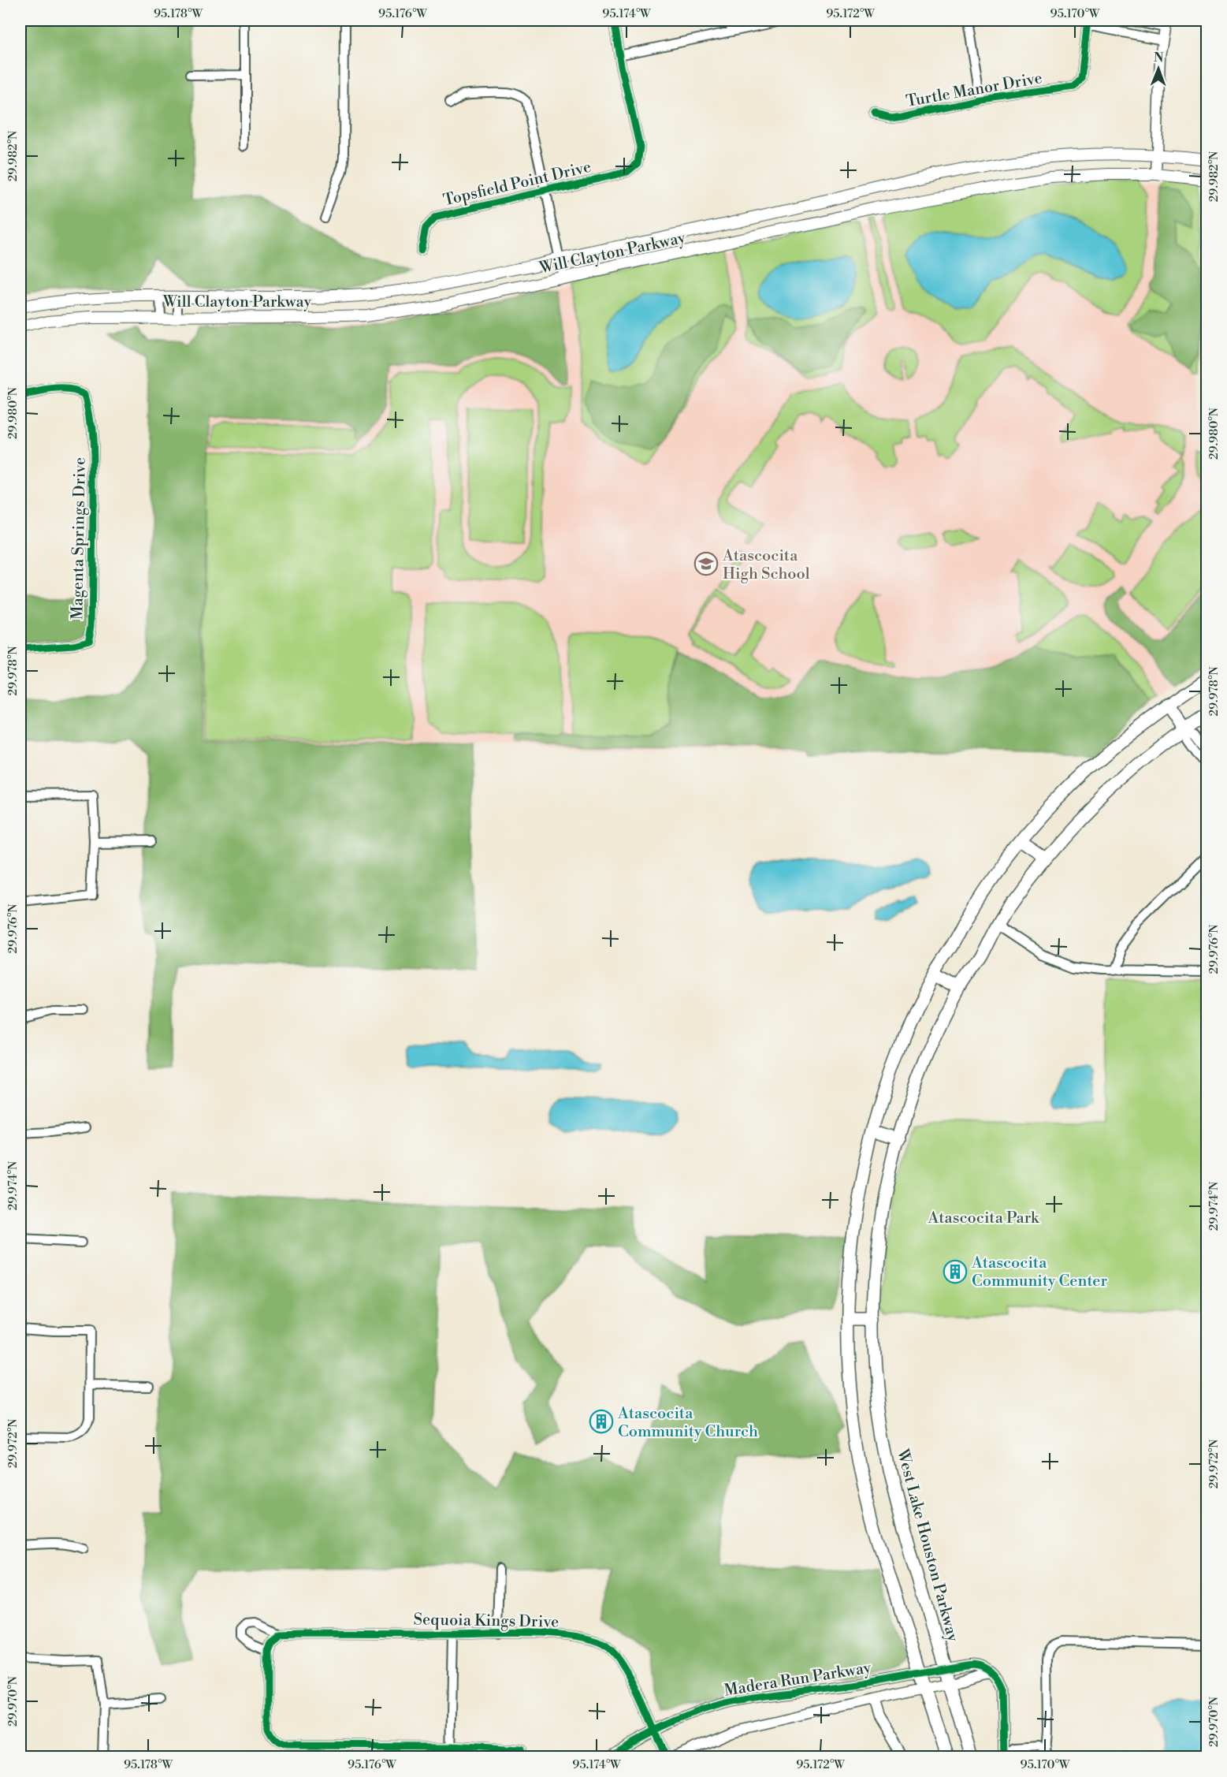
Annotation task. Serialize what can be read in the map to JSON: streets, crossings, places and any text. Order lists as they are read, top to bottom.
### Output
{
  "streets": {
    "main road": ["Will Clayton Parkway", "West Lake Houston Parkway"],
    "street": [
      "Turtle Manor Drive",
      "Topsfield Point Drive",
      "Magenta Springs Drive",
      "Sequoia Kings Drive",
      "Madera Run Parkway"
    ]
  },
  "crossings": [
    ["West Lake Houston Parkway", "Madera Run Parkway"],
    ["Sequoia Kings Drive", "Madera Run Parkway"]
  ],
  "parks": ["Atascocita Park"],
  "places": {
    "school or university": ["Atascocita High School"],
    "building": ["Atascocita Community Center", "Atascocita Community Church"]
  },
  "north": "top",
  "coordinates": [
    "95.178°W",
    "95.176°W",
    "95.174°W",
    "95.172°W",
    "95.170°W",
    "29.982°N",
    "29.980°N",
    "29.978°N",
    "29.976°N",
    "29.974°N",
    "29.972°N",
    "29.970°N"
  ]
}
